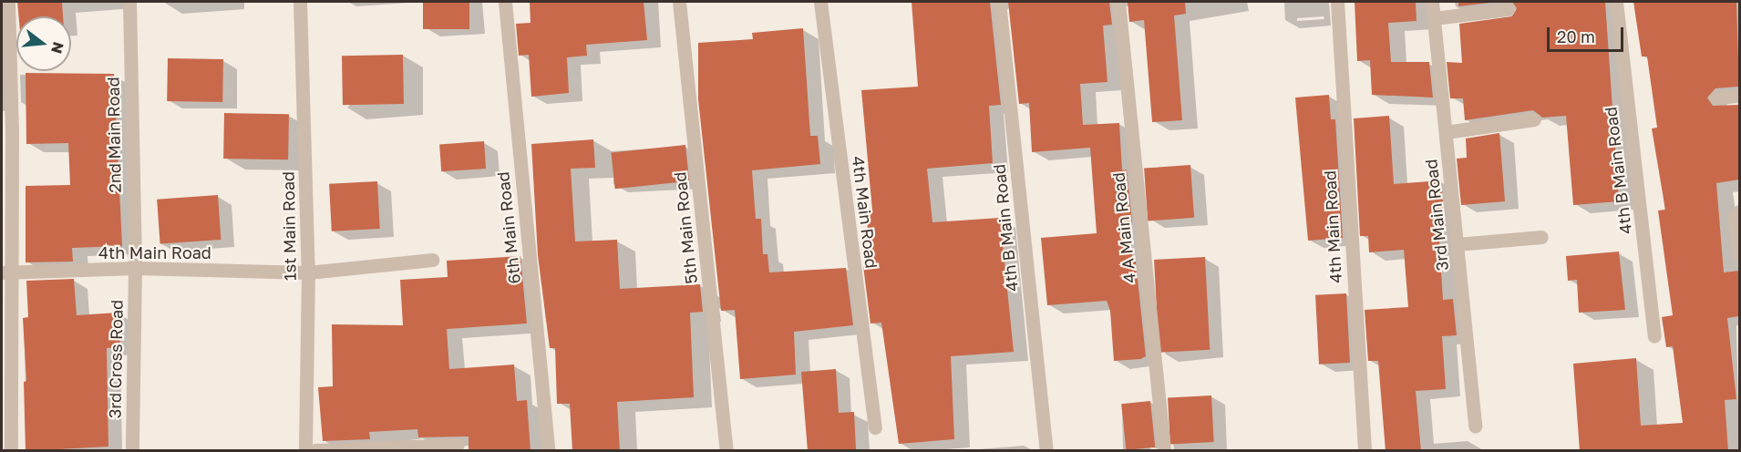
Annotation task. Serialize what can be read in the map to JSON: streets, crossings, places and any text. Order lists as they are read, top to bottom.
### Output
{
  "streets": {
    "street": [
      "2nd Main Road",
      "4th B Main Road",
      "4th Main Road",
      "3rd Main Road",
      "1st Main Road",
      "6th Main Road",
      "5th Main Road",
      "4 A Main Road",
      "3rd Cross Road"
    ]
  },
  "crossings": [
    ["2nd Main Road", "4th Main Road"],
    ["2nd Main Road", "3rd Cross Road"],
    ["4th Main Road", "1st Main Road"],
    ["4th Main Road", "3rd Cross Road"]
  ],
  "scale_bar": "20 m",
  "north": "right"
}
